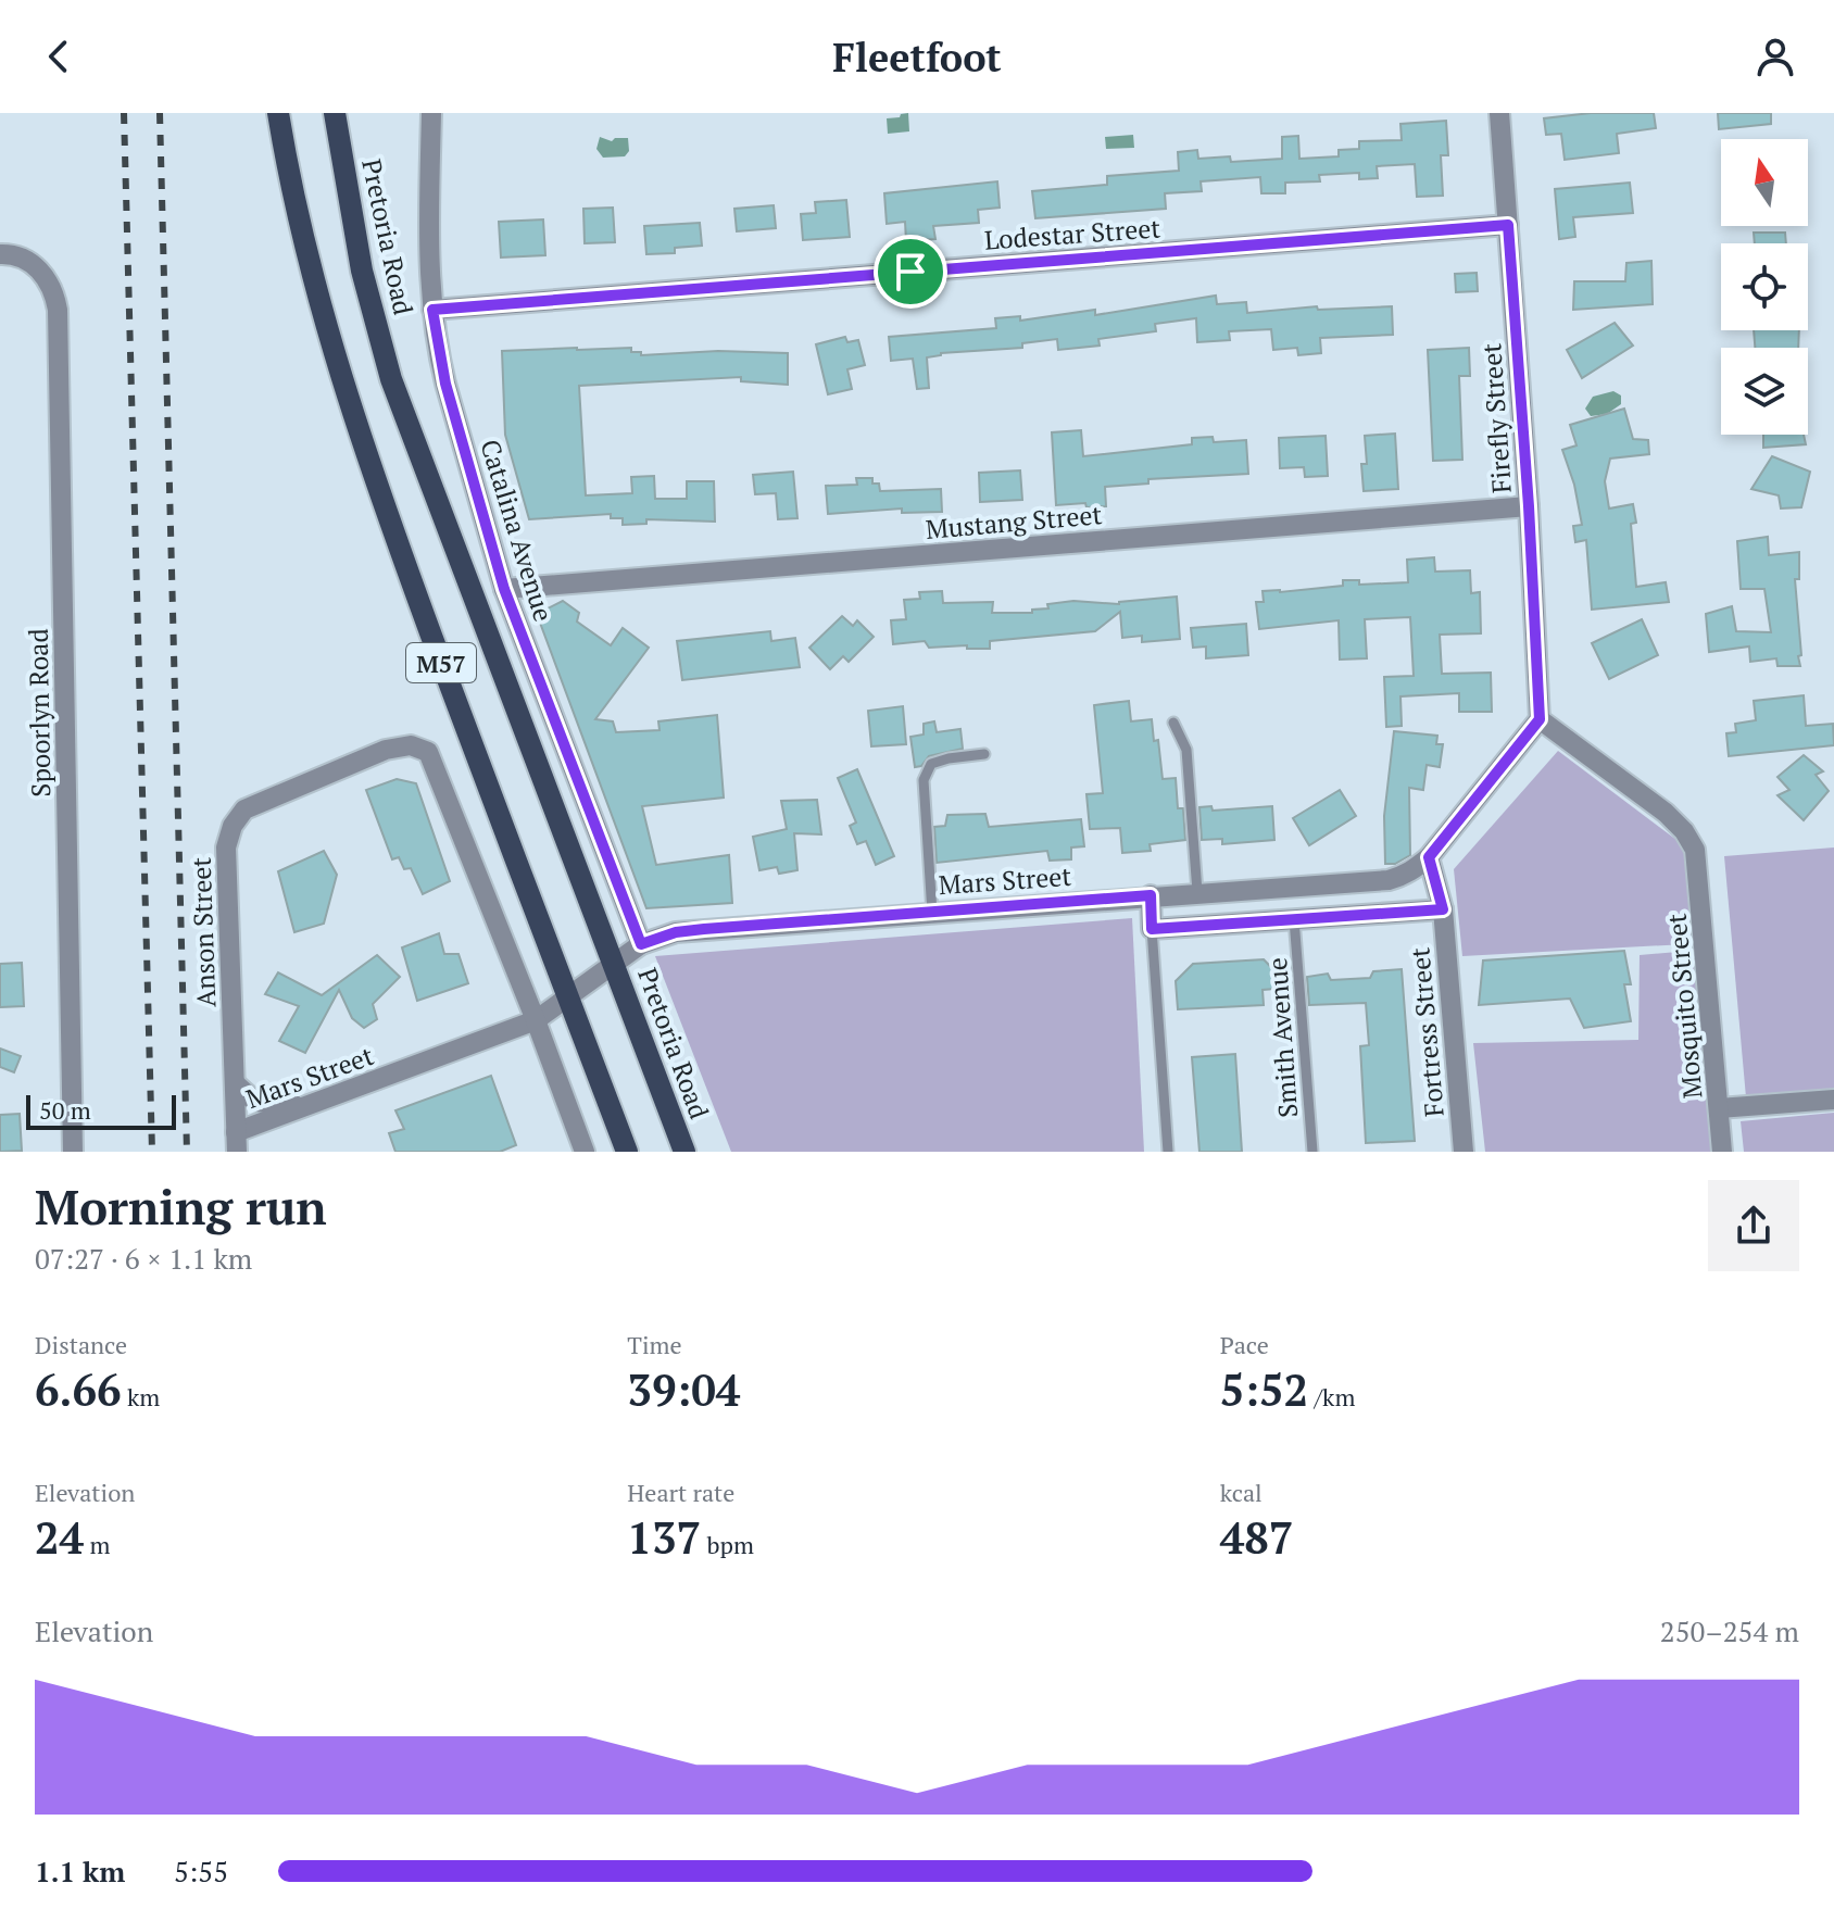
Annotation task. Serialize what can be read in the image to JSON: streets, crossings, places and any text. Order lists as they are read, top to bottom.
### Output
{
  "streets": {
    "main road": ["Pretoria Road", "M57"],
    "street": [
      "Lodestar Street",
      "Firefly Street",
      "Mustang Street",
      "Catalina Avenue",
      "Spoorlyn Road",
      "Mars Street",
      "Anson Street",
      "Mosquito Street",
      "Fortress Street"
    ],
    "lane": ["Smith Avenue"]
  },
  "crossings": [
    ["Lodestar Street", "Firefly Street"],
    ["Lodestar Street", "Catalina Avenue"],
    ["Pretoria Road", "Mars Street"],
    ["Firefly Street", "Mustang Street"],
    ["Firefly Street", "Mars Street"],
    ["Firefly Street", "Mosquito Street"],
    ["Mustang Street", "Catalina Avenue"],
    ["Catalina Avenue", "Mars Street"],
    ["M57", "Mars Street"],
    ["Mars Street", "Anson Street"],
    ["Mars Street", "Mosquito Street"],
    ["Mars Street", "Fortress Street"]
  ],
  "scale_bar": "50 m",
  "north": "top",
  "page": {
    "header": "Fleetfoot",
    "scale": "50 m",
    "heading": ["Morning run", "07:27 · 6 × 1.1 km"],
    "stats": [
      ["Distance", "6.66 km"],
      ["Time", "39:04"],
      ["Pace", "5:52 /km"],
      ["Elevation", "24 m"],
      ["Heart rate", "137 bpm"],
      ["kcal", "487"]
    ],
    "chart": ["Elevation", "250–254 m"],
    "list": [
      {
        "name": "1.1 km",
        "note": "5:55"
      }
    ]
  }
}
